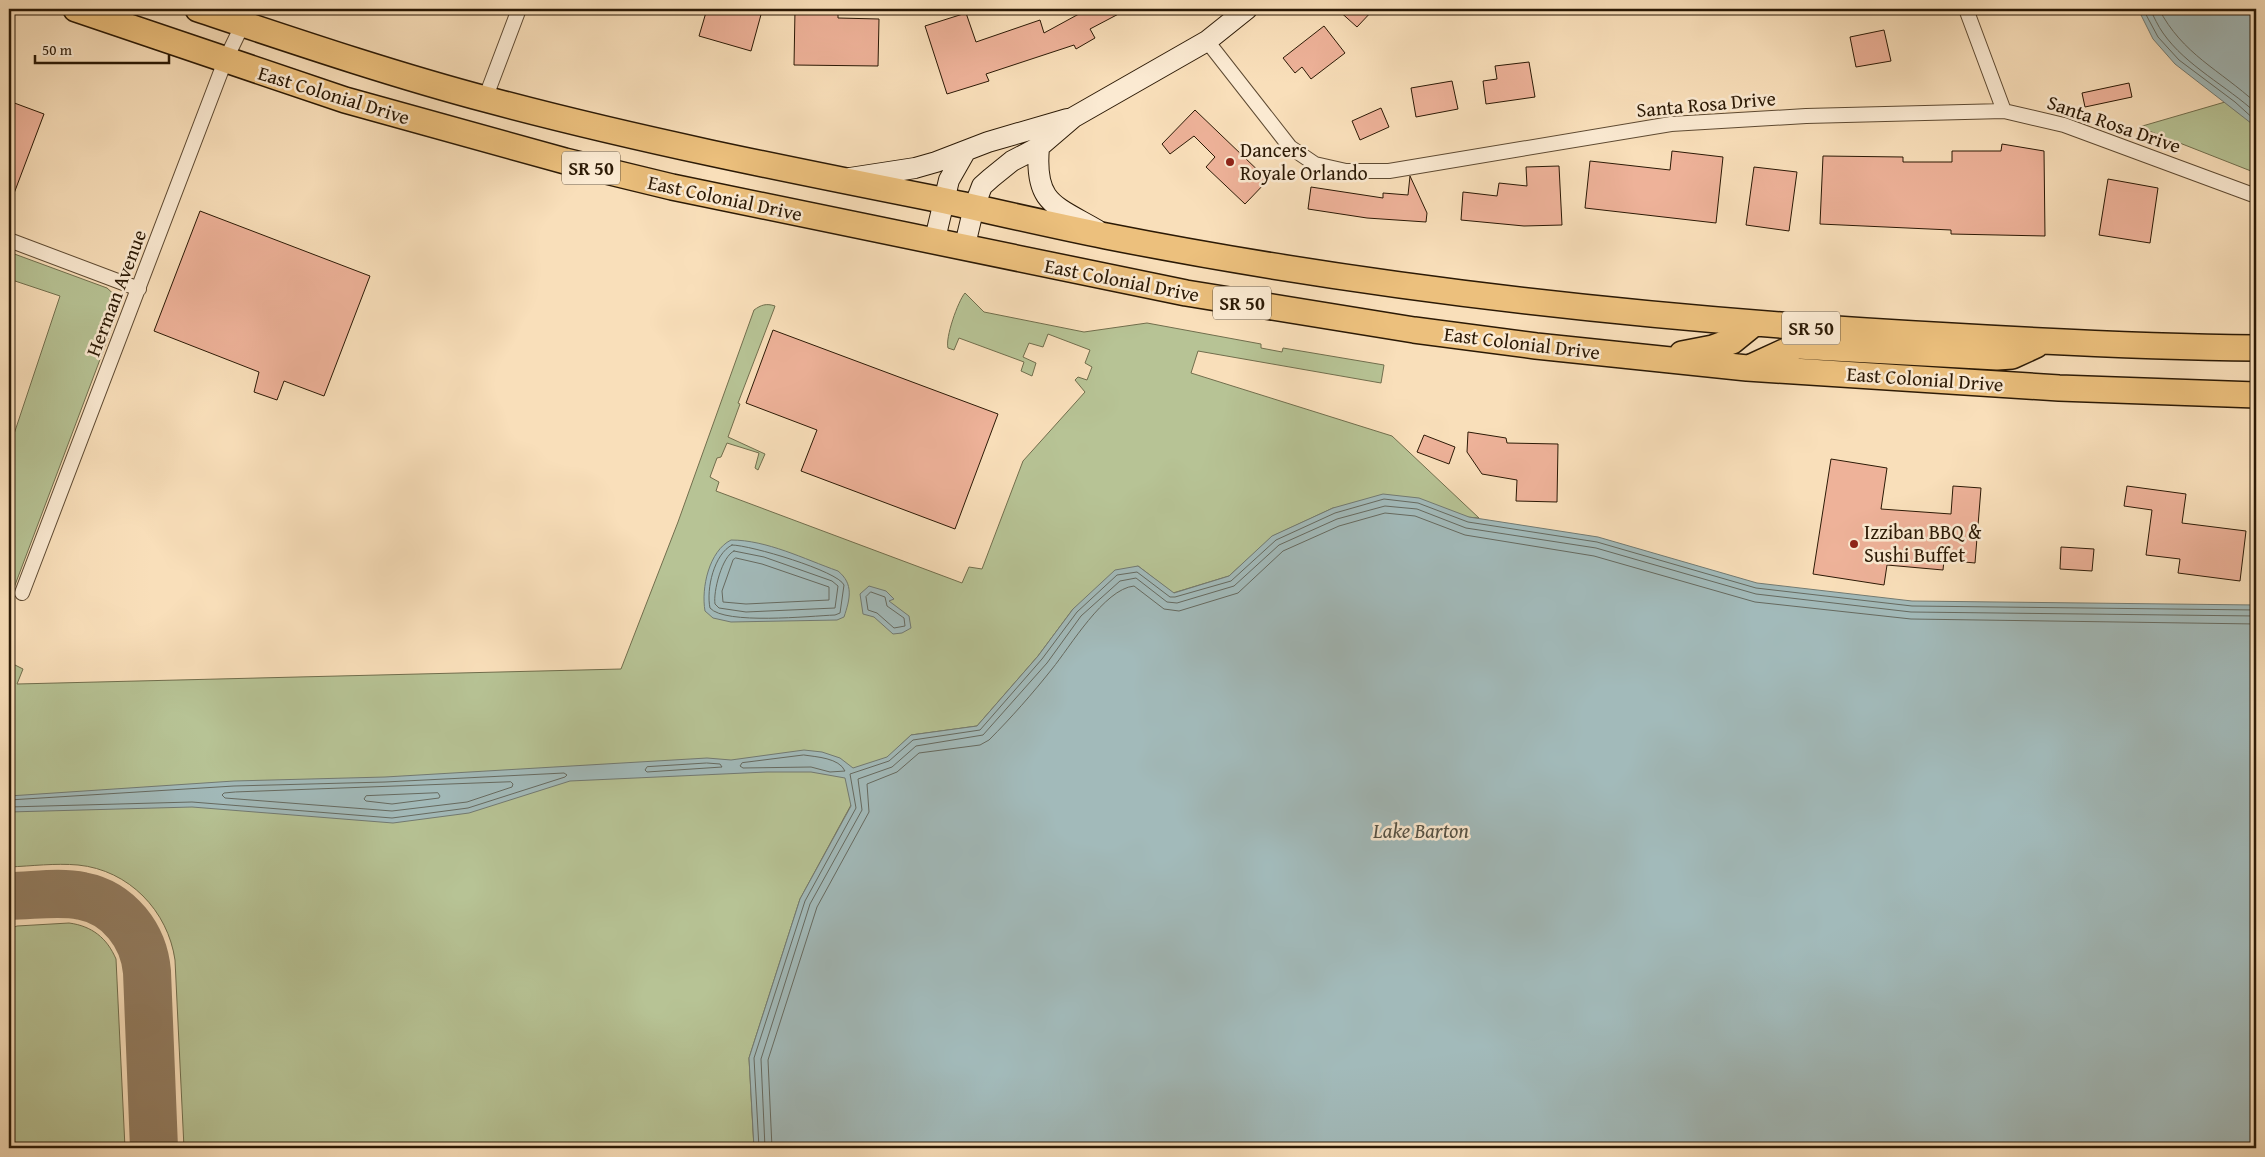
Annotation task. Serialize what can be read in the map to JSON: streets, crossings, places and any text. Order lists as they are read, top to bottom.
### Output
{
  "streets": {
    "highway": ["East Colonial Drive", "SR 50"],
    "street": ["Santa Rosa Drive", "Herman Avenue"]
  },
  "crossings": [
    ["East Colonial Drive", "Herman Avenue"]
  ],
  "water": ["Lake Barton"],
  "places": ["Dancers Royale Orlando", "Izziban BBQ & Sushi Buffet"],
  "scale_bar": "50 m"
}
